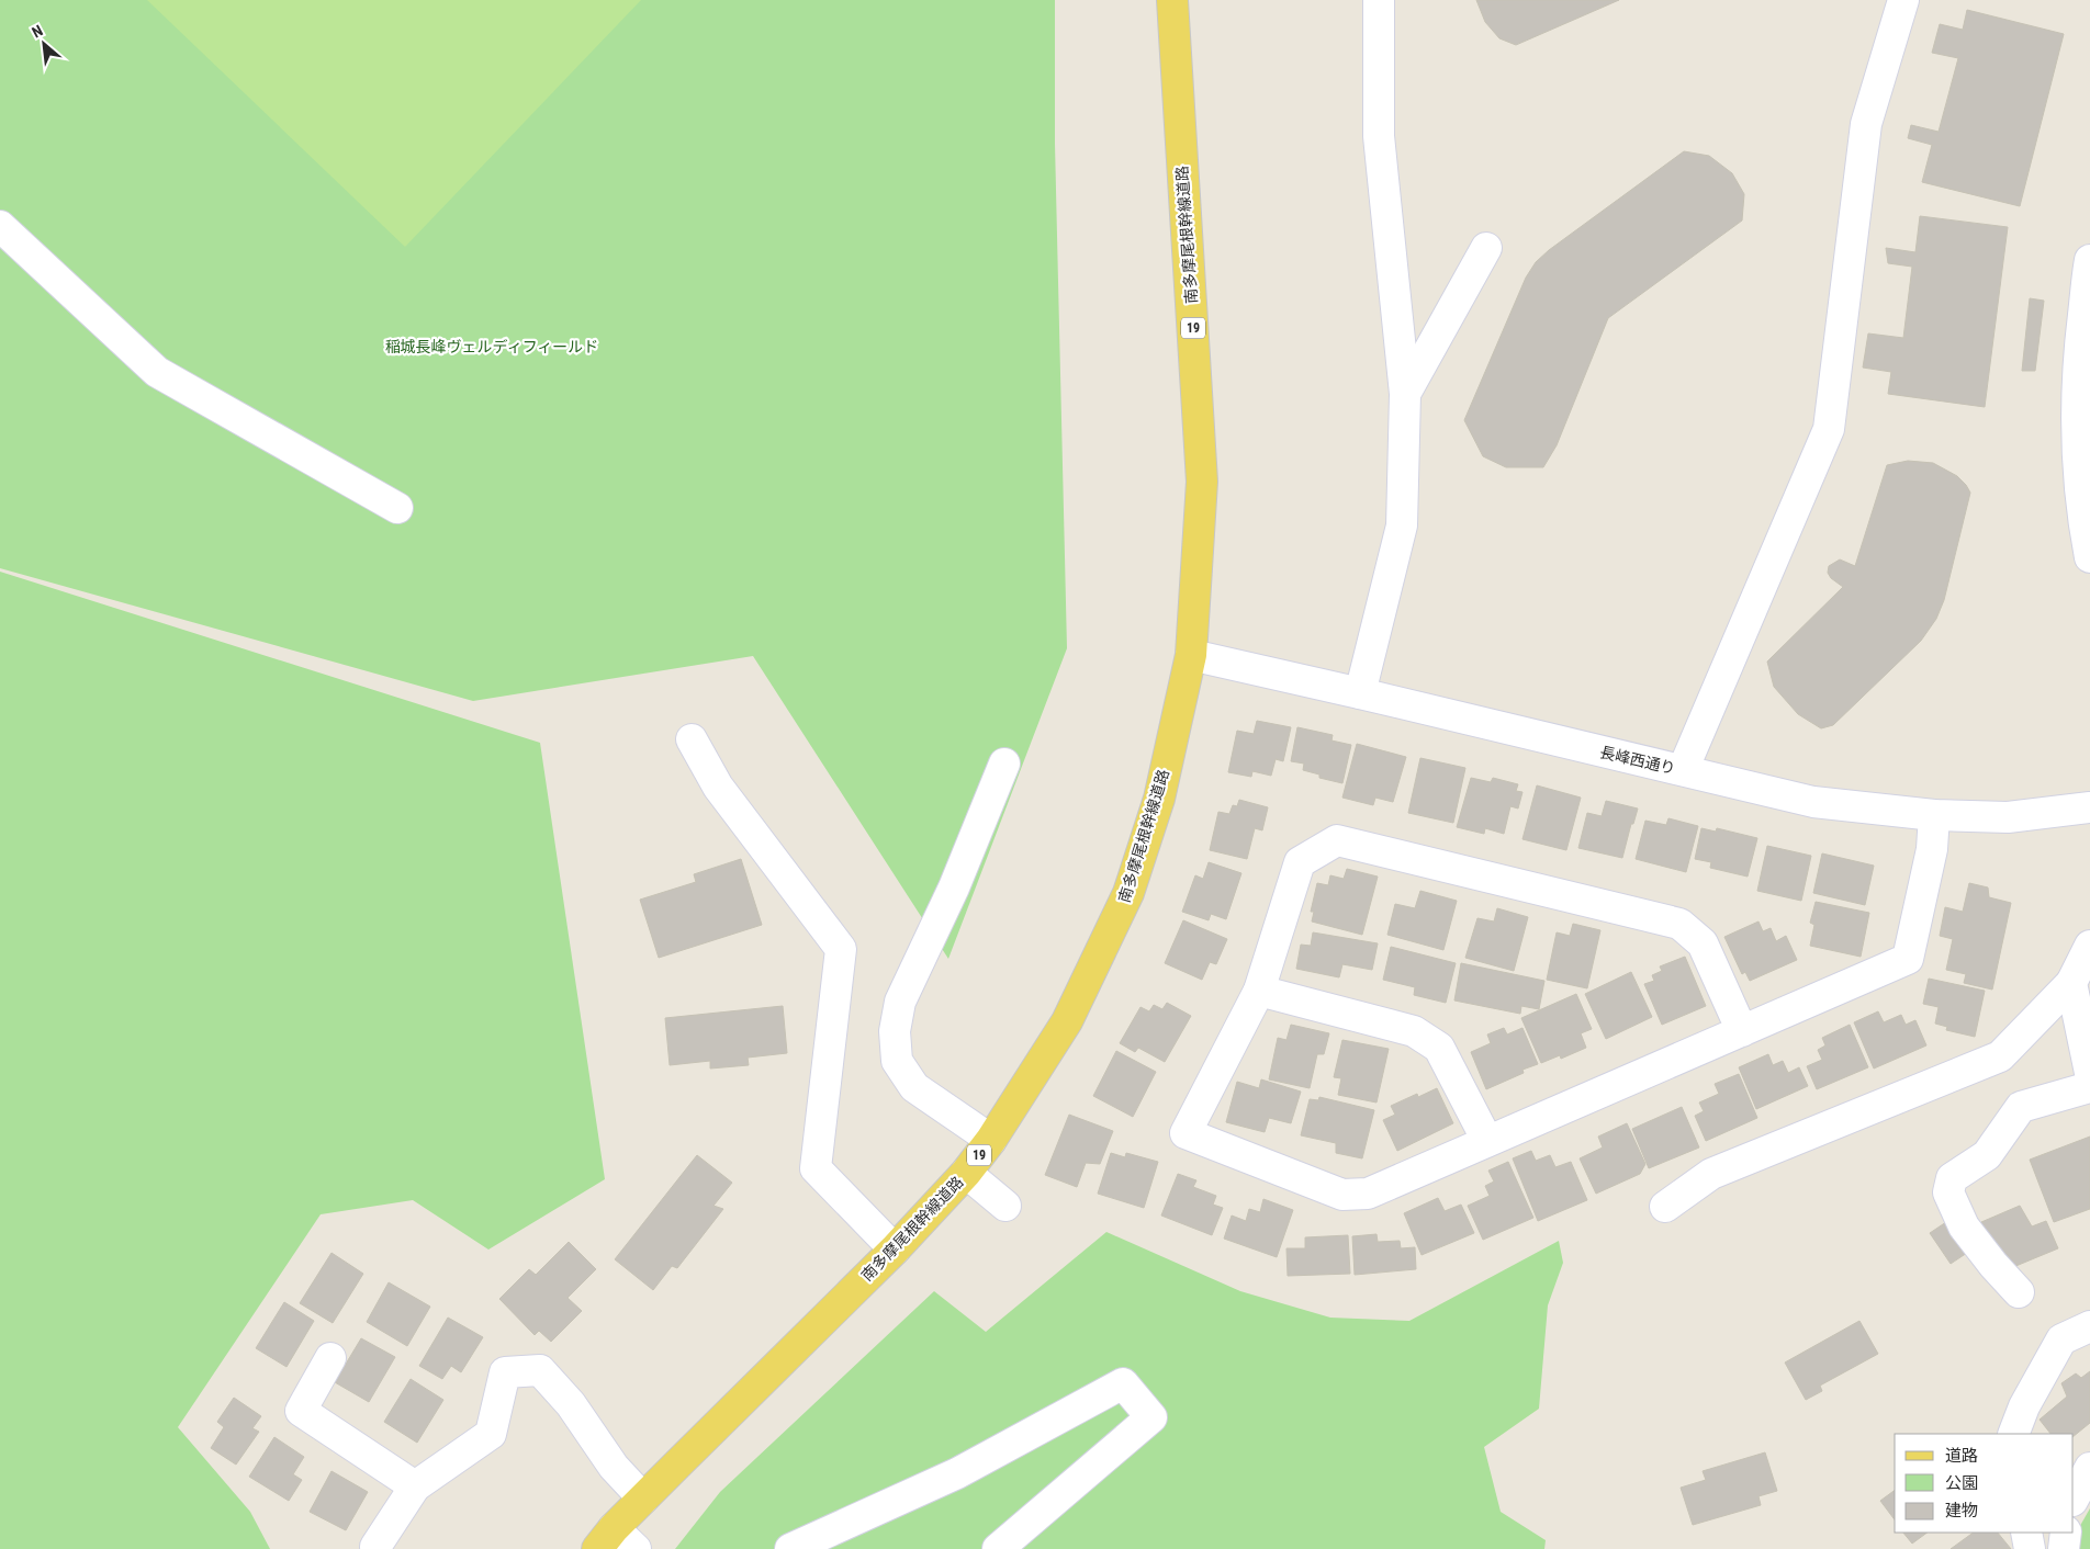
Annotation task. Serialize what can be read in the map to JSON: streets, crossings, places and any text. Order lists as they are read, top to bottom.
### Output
{
  "streets": {
    "main road": ["南多摩尾根幹線道路", "19"],
    "street": ["長峰西通り"]
  },
  "crossings": [
    ["南多摩尾根幹線道路", "長峰西通り"]
  ],
  "parks": ["稲城長峰ヴェルディフィールド"],
  "legend": ["道路", "公園", "建物"],
  "north": "top left"
}
